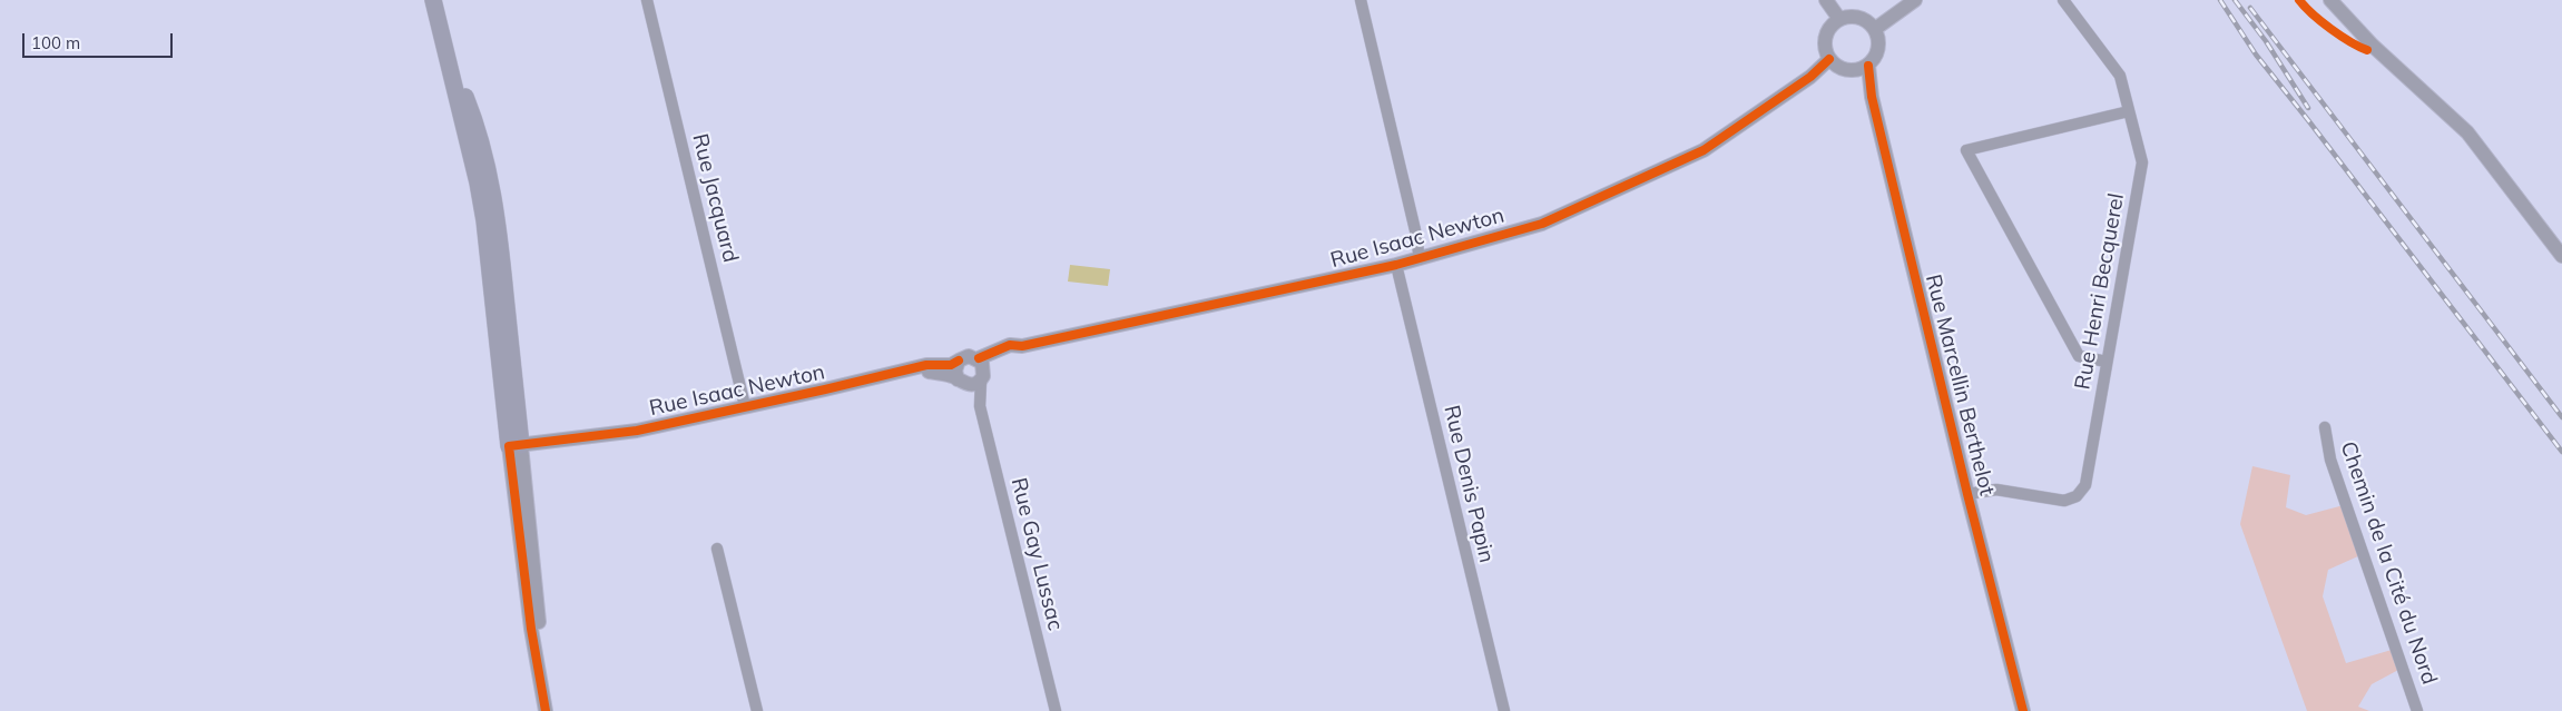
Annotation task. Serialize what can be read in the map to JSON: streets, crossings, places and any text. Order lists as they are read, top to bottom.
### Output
{
  "streets": {
    "street": [
      "Rue Jacquard",
      "Rue Isaac Newton",
      "Rue Henri Becquerel",
      "Rue Marcellin Berthelot",
      "Rue Denis Papin",
      "Rue Gay Lussac",
      "Chemin de la Cité du Nord"
    ]
  },
  "crossings": [
    ["Rue Jacquard", "Rue Isaac Newton"],
    ["Rue Isaac Newton", "Rue Marcellin Berthelot"],
    ["Rue Isaac Newton", "Rue Denis Papin"],
    ["Rue Isaac Newton", "Rue Gay Lussac"],
    ["Rue Henri Becquerel", "Rue Marcellin Berthelot"]
  ],
  "scale_bar": "100 m"
}
